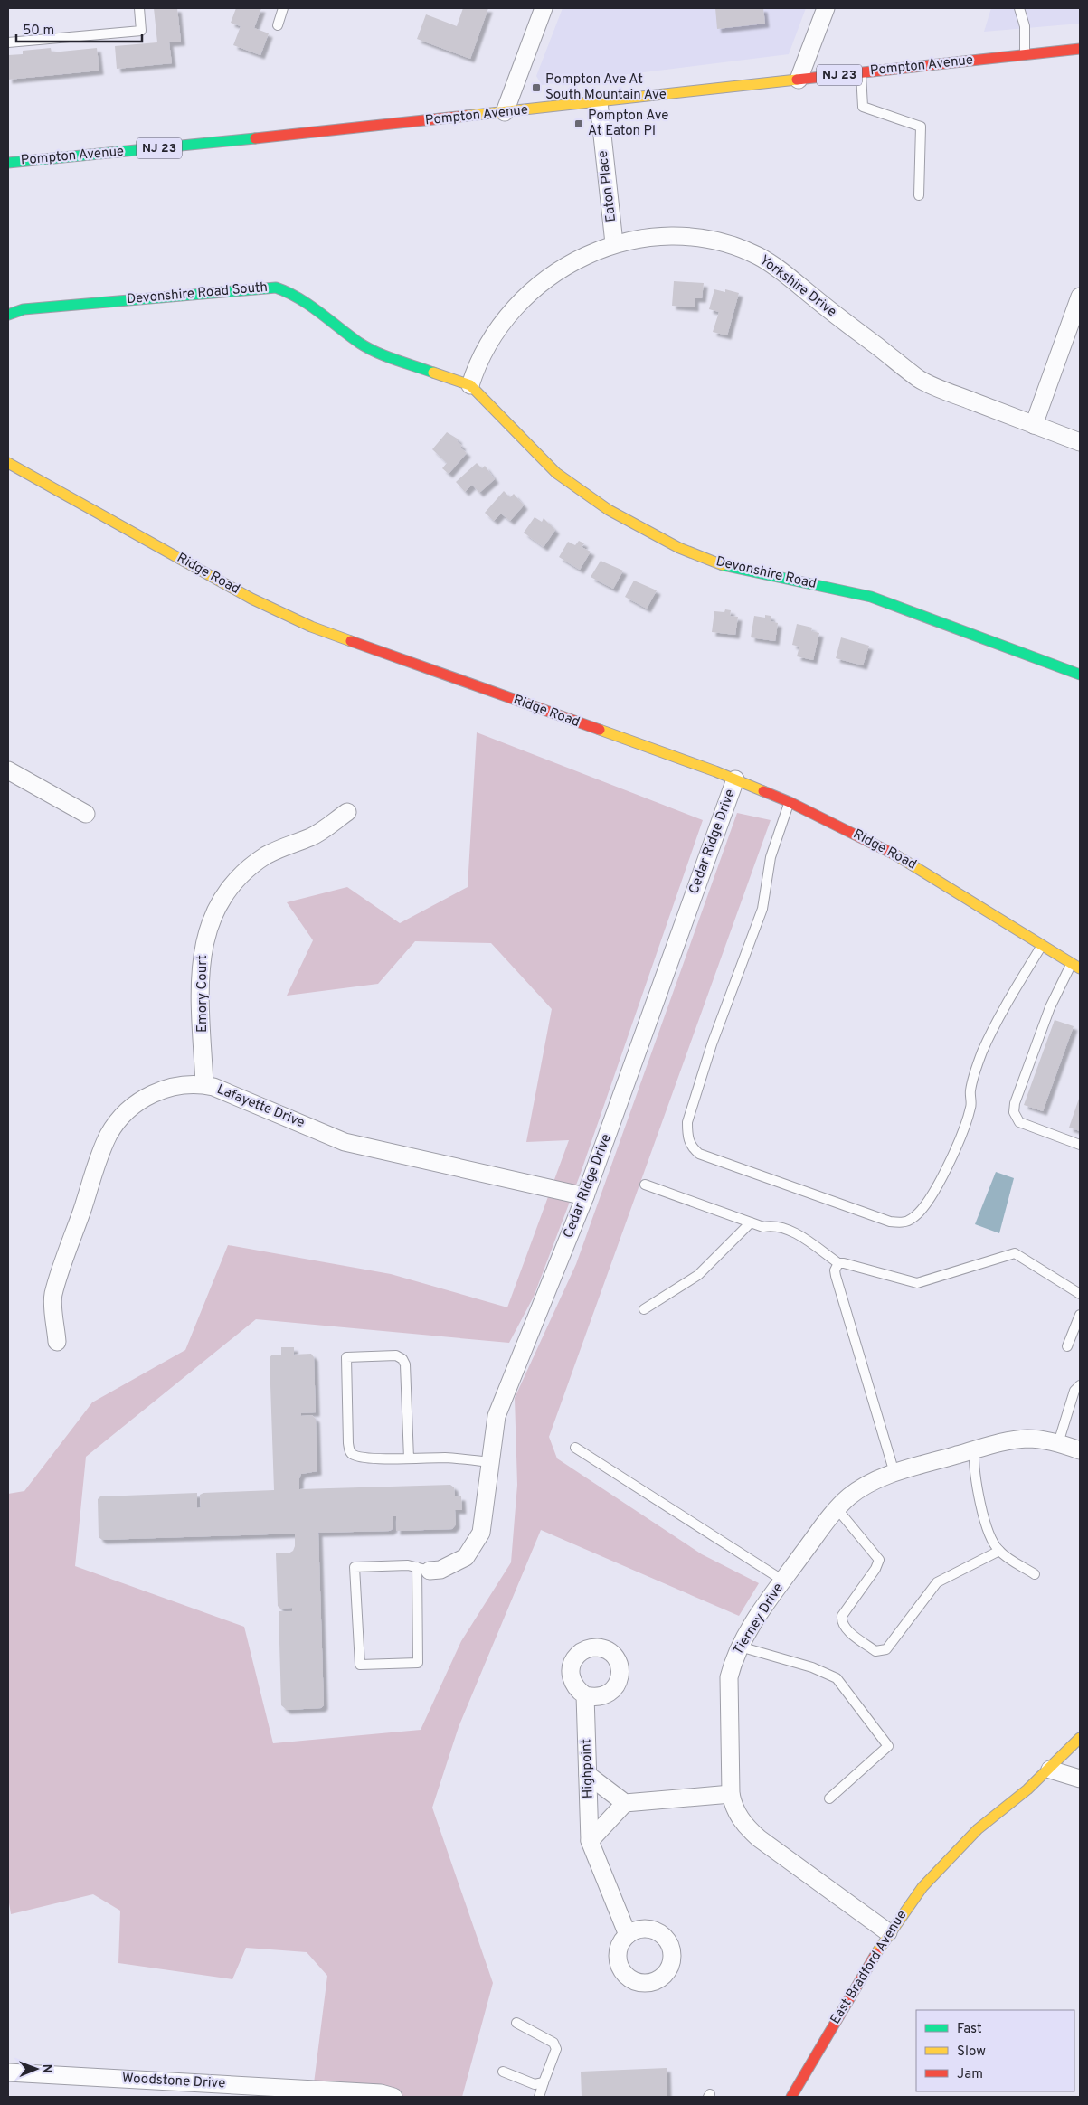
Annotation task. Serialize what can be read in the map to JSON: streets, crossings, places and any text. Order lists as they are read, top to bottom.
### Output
{
  "streets": {
    "main road": [
      "Pompton Avenue",
      "NJ 23",
      "Devonshire Road South",
      "Devonshire Road",
      "Ridge Road",
      "East Bradford Avenue"
    ],
    "street": [
      "Eaton Place",
      "Yorkshire Drive",
      "Cedar Ridge Drive",
      "Emory Court",
      "Lafayette Drive",
      "Tierney Drive",
      "Highpoint",
      "Woodstone Drive"
    ]
  },
  "crossings": [
    ["Pompton Avenue", "Eaton Place"],
    ["Eaton Place", "Yorkshire Drive"],
    ["Yorkshire Drive", "Devonshire Road South"],
    ["Yorkshire Drive", "Devonshire Road"],
    ["Devonshire Road South", "Devonshire Road"],
    ["Ridge Road", "Cedar Ridge Drive"],
    ["Cedar Ridge Drive", "Lafayette Drive"],
    ["Emory Court", "Lafayette Drive"],
    ["Tierney Drive", "East Bradford Avenue"]
  ],
  "places": {
    "transit": ["Pompton Ave At South Mountain Ave", "Pompton Ave At Eaton Pl"]
  },
  "legend": ["Fast", "Slow", "Jam"],
  "scale_bar": "50 m",
  "north": "right"
}
